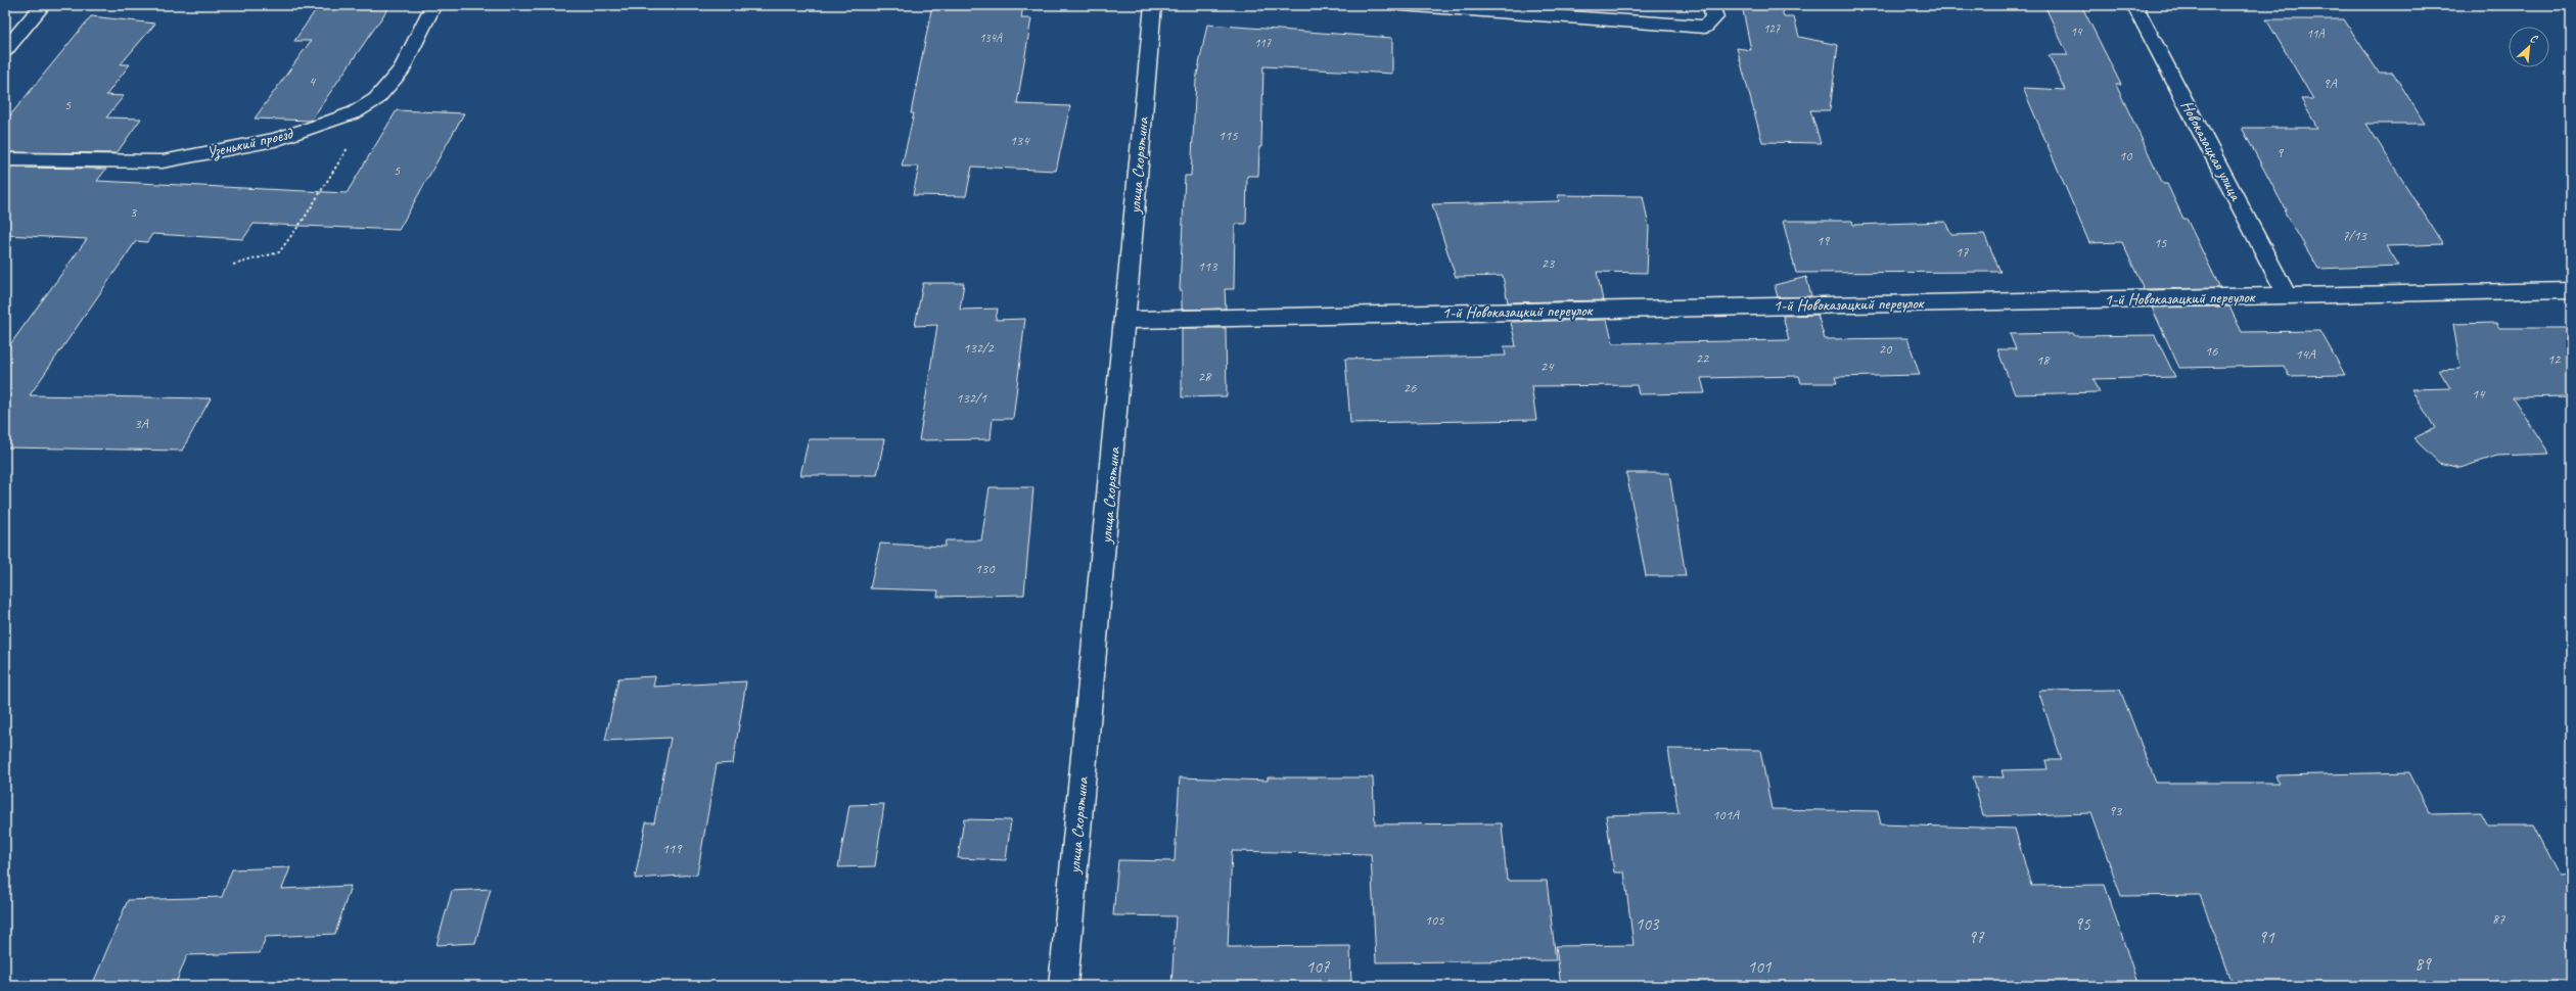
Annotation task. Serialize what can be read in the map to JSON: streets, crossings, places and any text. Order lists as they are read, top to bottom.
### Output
{
  "streets": {
    "street": [
      "Узенький проезд",
      "Новоказацкая улица",
      "улица Скорятина",
      "1-й Новоказацкий переулок"
    ]
  },
  "crossings": [
    ["Новоказацкая улица", "1-й Новоказацкий переулок"],
    ["улица Скорятина", "1-й Новоказацкий переулок"]
  ],
  "house_numbers": [
    "127",
    "14",
    "11А",
    "134А",
    "117",
    "4",
    "9А",
    "5",
    "115",
    "134",
    "9",
    "10",
    "5",
    "3",
    "7/13",
    "19",
    "15",
    "17",
    "23",
    "113",
    "132/2",
    "20",
    "16",
    "14А",
    "22",
    "12",
    "18",
    "24",
    "28",
    "26",
    "14",
    "132/1",
    "3А",
    "130",
    "93",
    "101А",
    "119",
    "87",
    "105",
    "103",
    "95",
    "97",
    "91",
    "89",
    "107",
    "101"
  ],
  "north": "top right"
}
